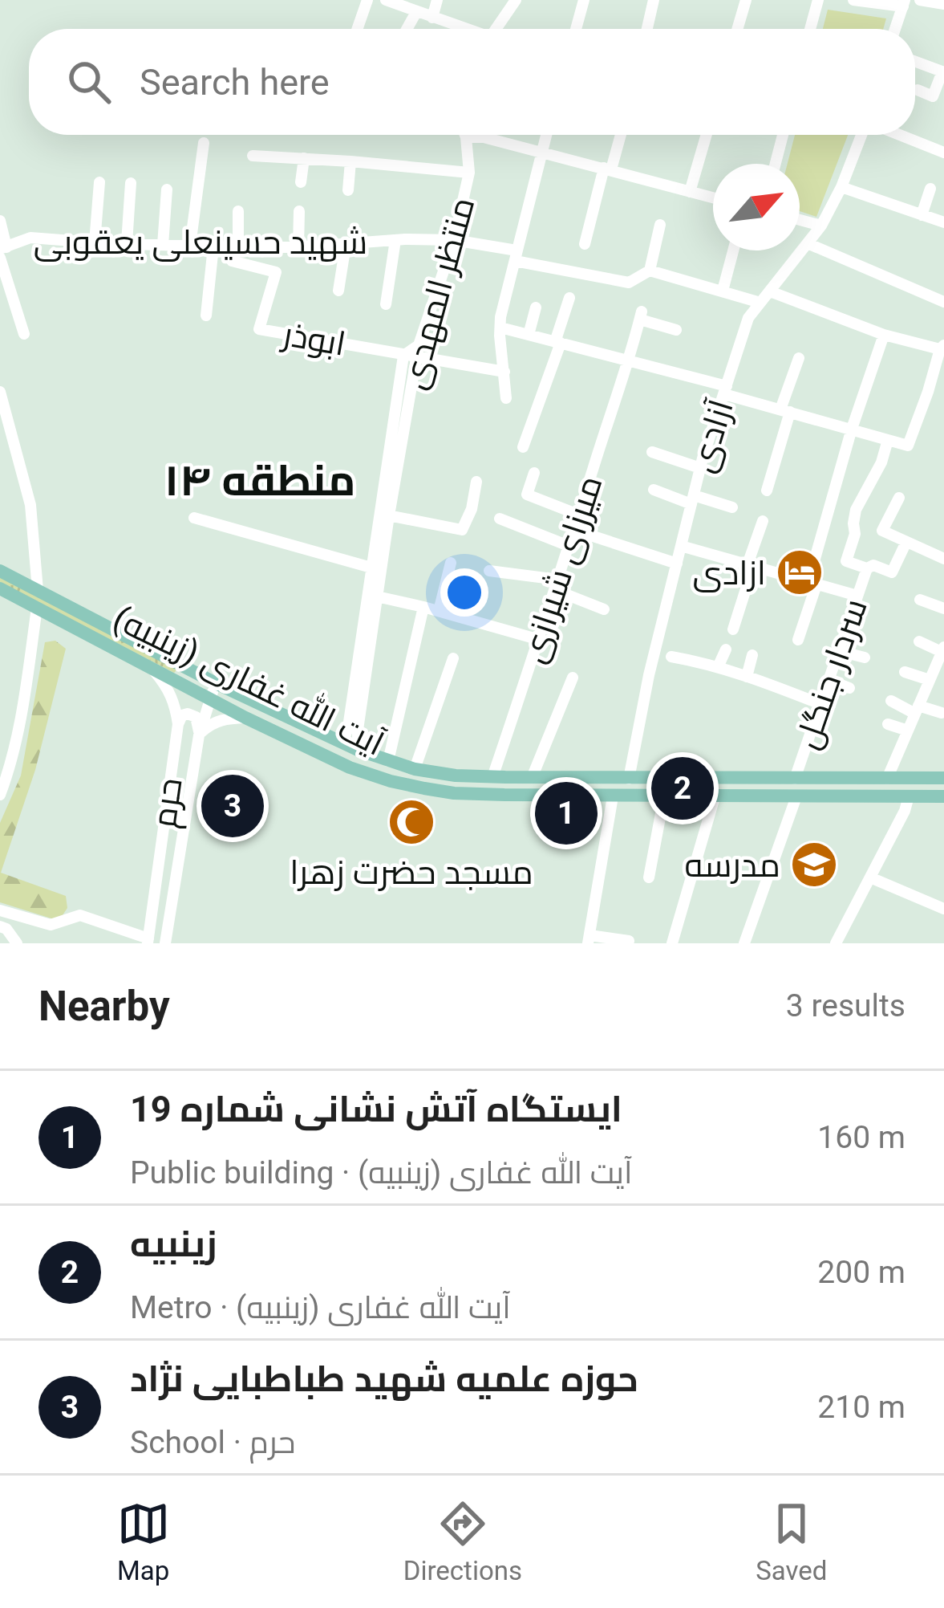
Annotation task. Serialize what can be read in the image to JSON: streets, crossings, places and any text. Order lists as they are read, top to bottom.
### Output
{
  "streets": {
    "main road": ["آیت الله غفاری (زینبیه)"],
    "street": [
      "شهید حسینعلی یعقوبی",
      "منتظر المهدی",
      "ابوذر",
      "آزادی",
      "میرزای شیرازی",
      "سردار جنگل",
      "حرم"
    ]
  },
  "crossings": [
    ["شهید حسینعلی یعقوبی", "منتظر المهدی"],
    ["منتظر المهدی", "ابوذر"],
    ["منتظر المهدی", "آیت الله غفاری (زینبیه)"],
    ["آزادی", "آیت الله غفاری (زینبیه)"],
    ["میرزای شیرازی", "آیت الله غفاری (زینبیه)"],
    ["سردار جنگل", "آیت الله غفاری (زینبیه)"],
    ["آیت الله غفاری (زینبیه)", "حرم"]
  ],
  "districts": ["منطقه ۱۴"],
  "places": {
    "hotel": ["ازادی"],
    "mosque": ["مسجد حضرت زهرا"],
    "school or university": ["مدرسه"]
  },
  "north": "top right",
  "page": {
    "search": "Search here",
    "pins": ["2", "3", "1"],
    "heading": ["Nearby", "3 results"],
    "list": [
      {
        "mark": "1",
        "name": "ایستگاه آتش نشانی شماره 19",
        "note": "Public building · آیت الله غفاری (زینبیه)",
        "value": "160 m"
      },
      {
        "mark": "2",
        "name": "زینبیه",
        "note": "Metro · آیت الله غفاری (زینبیه)",
        "value": "200 m"
      },
      {
        "mark": "3",
        "name": "حوزه علمیه شهید طباطبایی نژاد",
        "note": "School · حرم",
        "value": "210 m"
      }
    ],
    "nav": ["Map", "Directions", "Saved"]
  }
}
